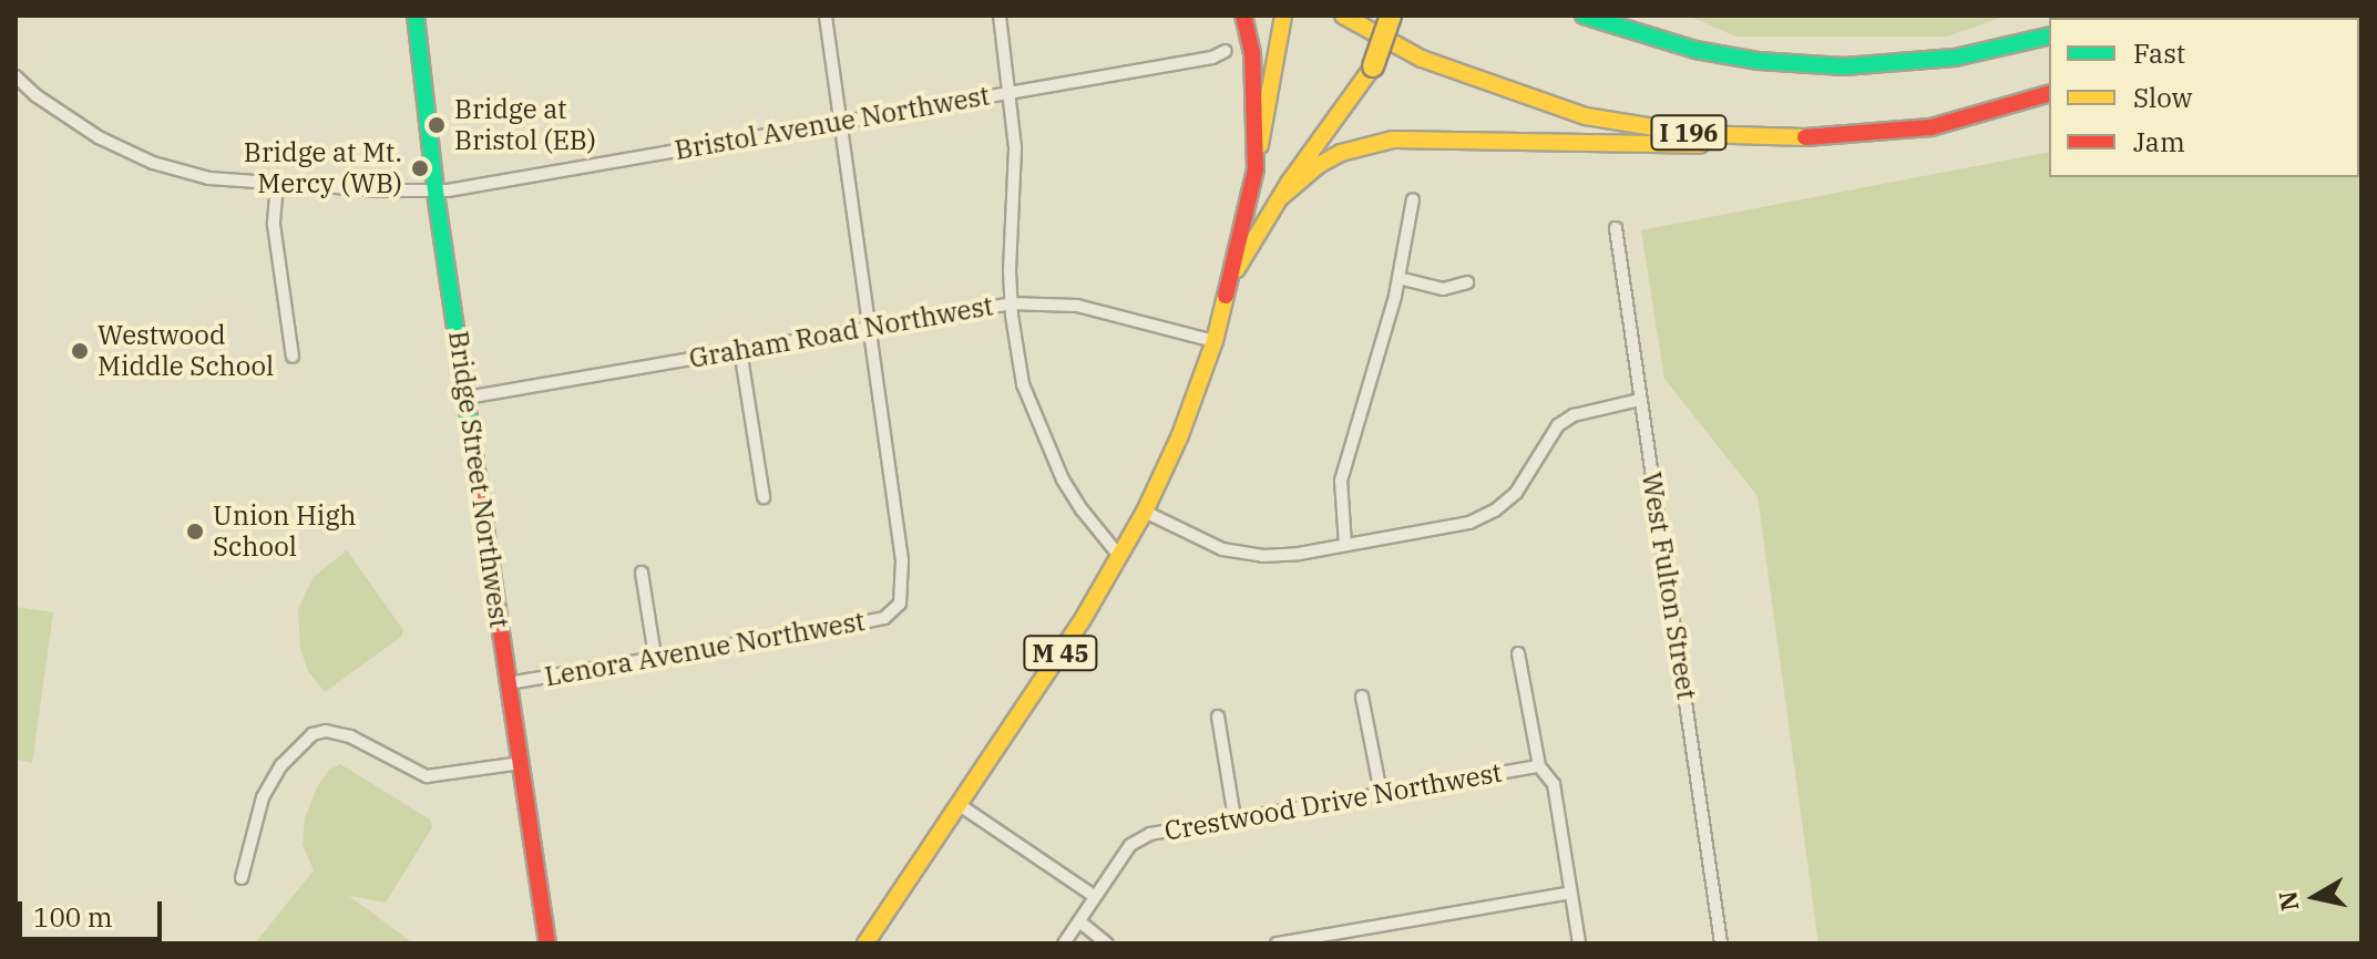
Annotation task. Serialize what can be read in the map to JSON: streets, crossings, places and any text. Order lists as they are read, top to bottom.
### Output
{
  "streets": {
    "main road": ["I 196", "Bridge Street Northwest", "M 45"],
    "street": [
      "Bristol Avenue Northwest",
      "Graham Road Northwest",
      "West Fulton Street",
      "Lenora Avenue Northwest",
      "Crestwood Drive Northwest"
    ]
  },
  "crossings": [
    ["Bristol Avenue Northwest", "Bridge Street Northwest"],
    ["Graham Road Northwest", "Bridge Street Northwest"],
    ["Graham Road Northwest", "Lenora Avenue Northwest"],
    ["Graham Road Northwest", "M 45"],
    ["Bridge Street Northwest", "Lenora Avenue Northwest"]
  ],
  "places": [
    "Bridge at Bristol (EB)",
    "Bridge at Mt. Mercy (WB)",
    "Westwood Middle School",
    "Union High School"
  ],
  "legend": ["Fast", "Slow", "Jam"],
  "scale_bar": "100 m",
  "north": "left"
}
